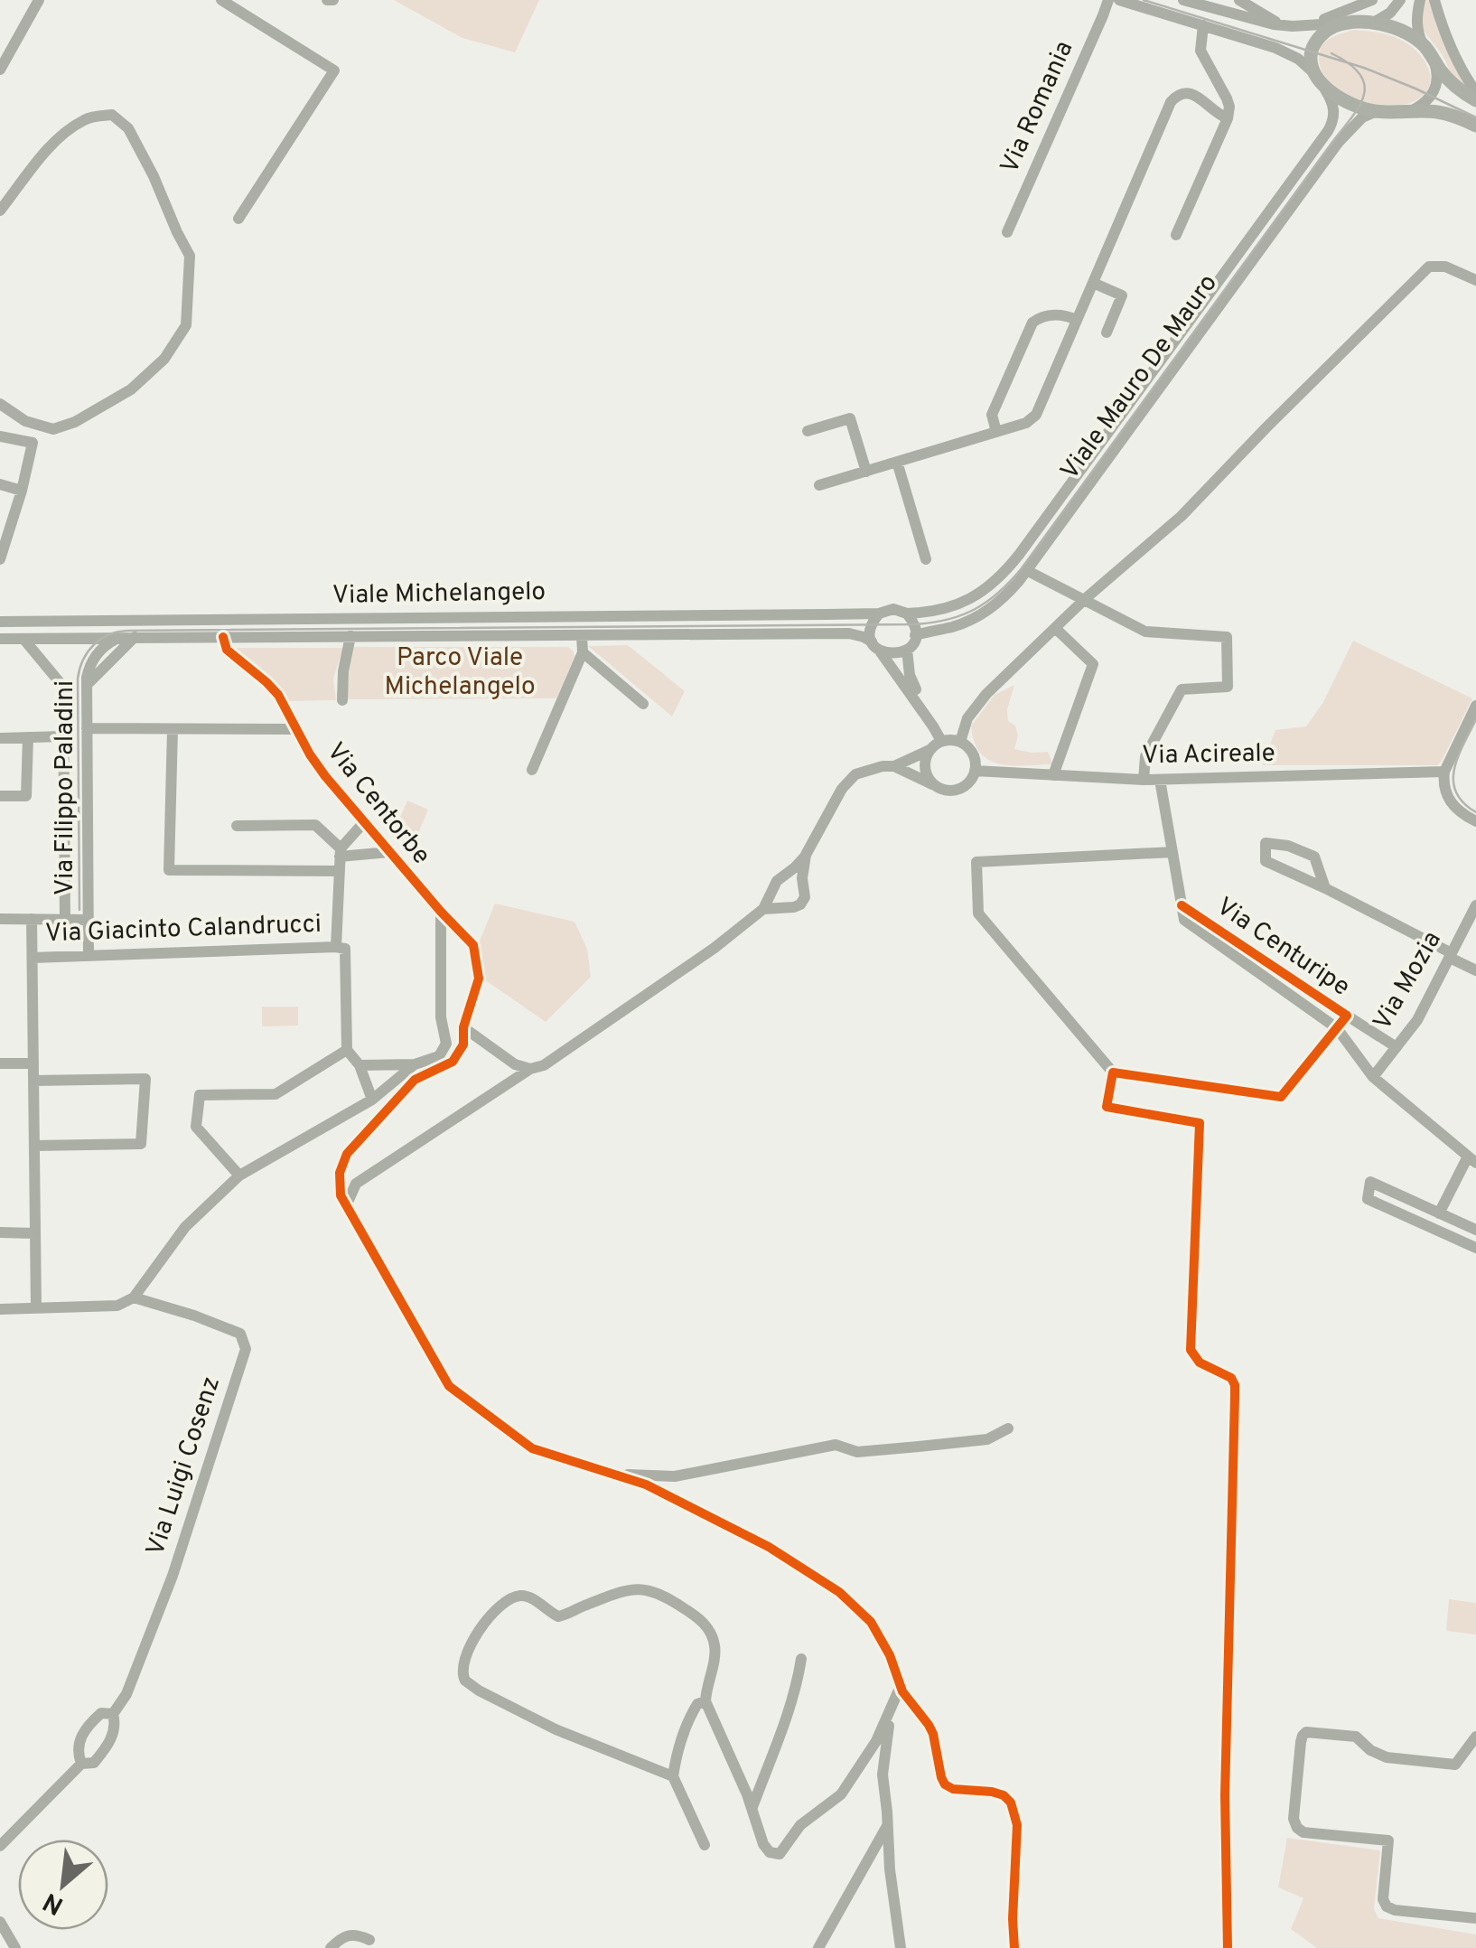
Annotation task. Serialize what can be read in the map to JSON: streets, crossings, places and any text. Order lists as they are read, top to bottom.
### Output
{
  "streets": {
    "street": [
      "Via Romania",
      "Viale Mauro De Mauro",
      "Viale Michelangelo",
      "Via Acireale",
      "Via Filippo Paladini",
      "Via Centorbe",
      "Via Giacinto Calandrucci",
      "Via Centuripe",
      "Via Mozia",
      "Via Luigi Cosenz"
    ]
  },
  "crossings": [
    ["Viale Mauro De Mauro", "Viale Michelangelo"],
    ["Viale Michelangelo", "Via Filippo Paladini"],
    ["Viale Michelangelo", "Via Centorbe"],
    ["Via Filippo Paladini", "Via Giacinto Calandrucci"],
    ["Via Centuripe", "Via Mozia"]
  ],
  "parks": ["Parco Viale Michelangelo"],
  "north": "bottom left"
}
